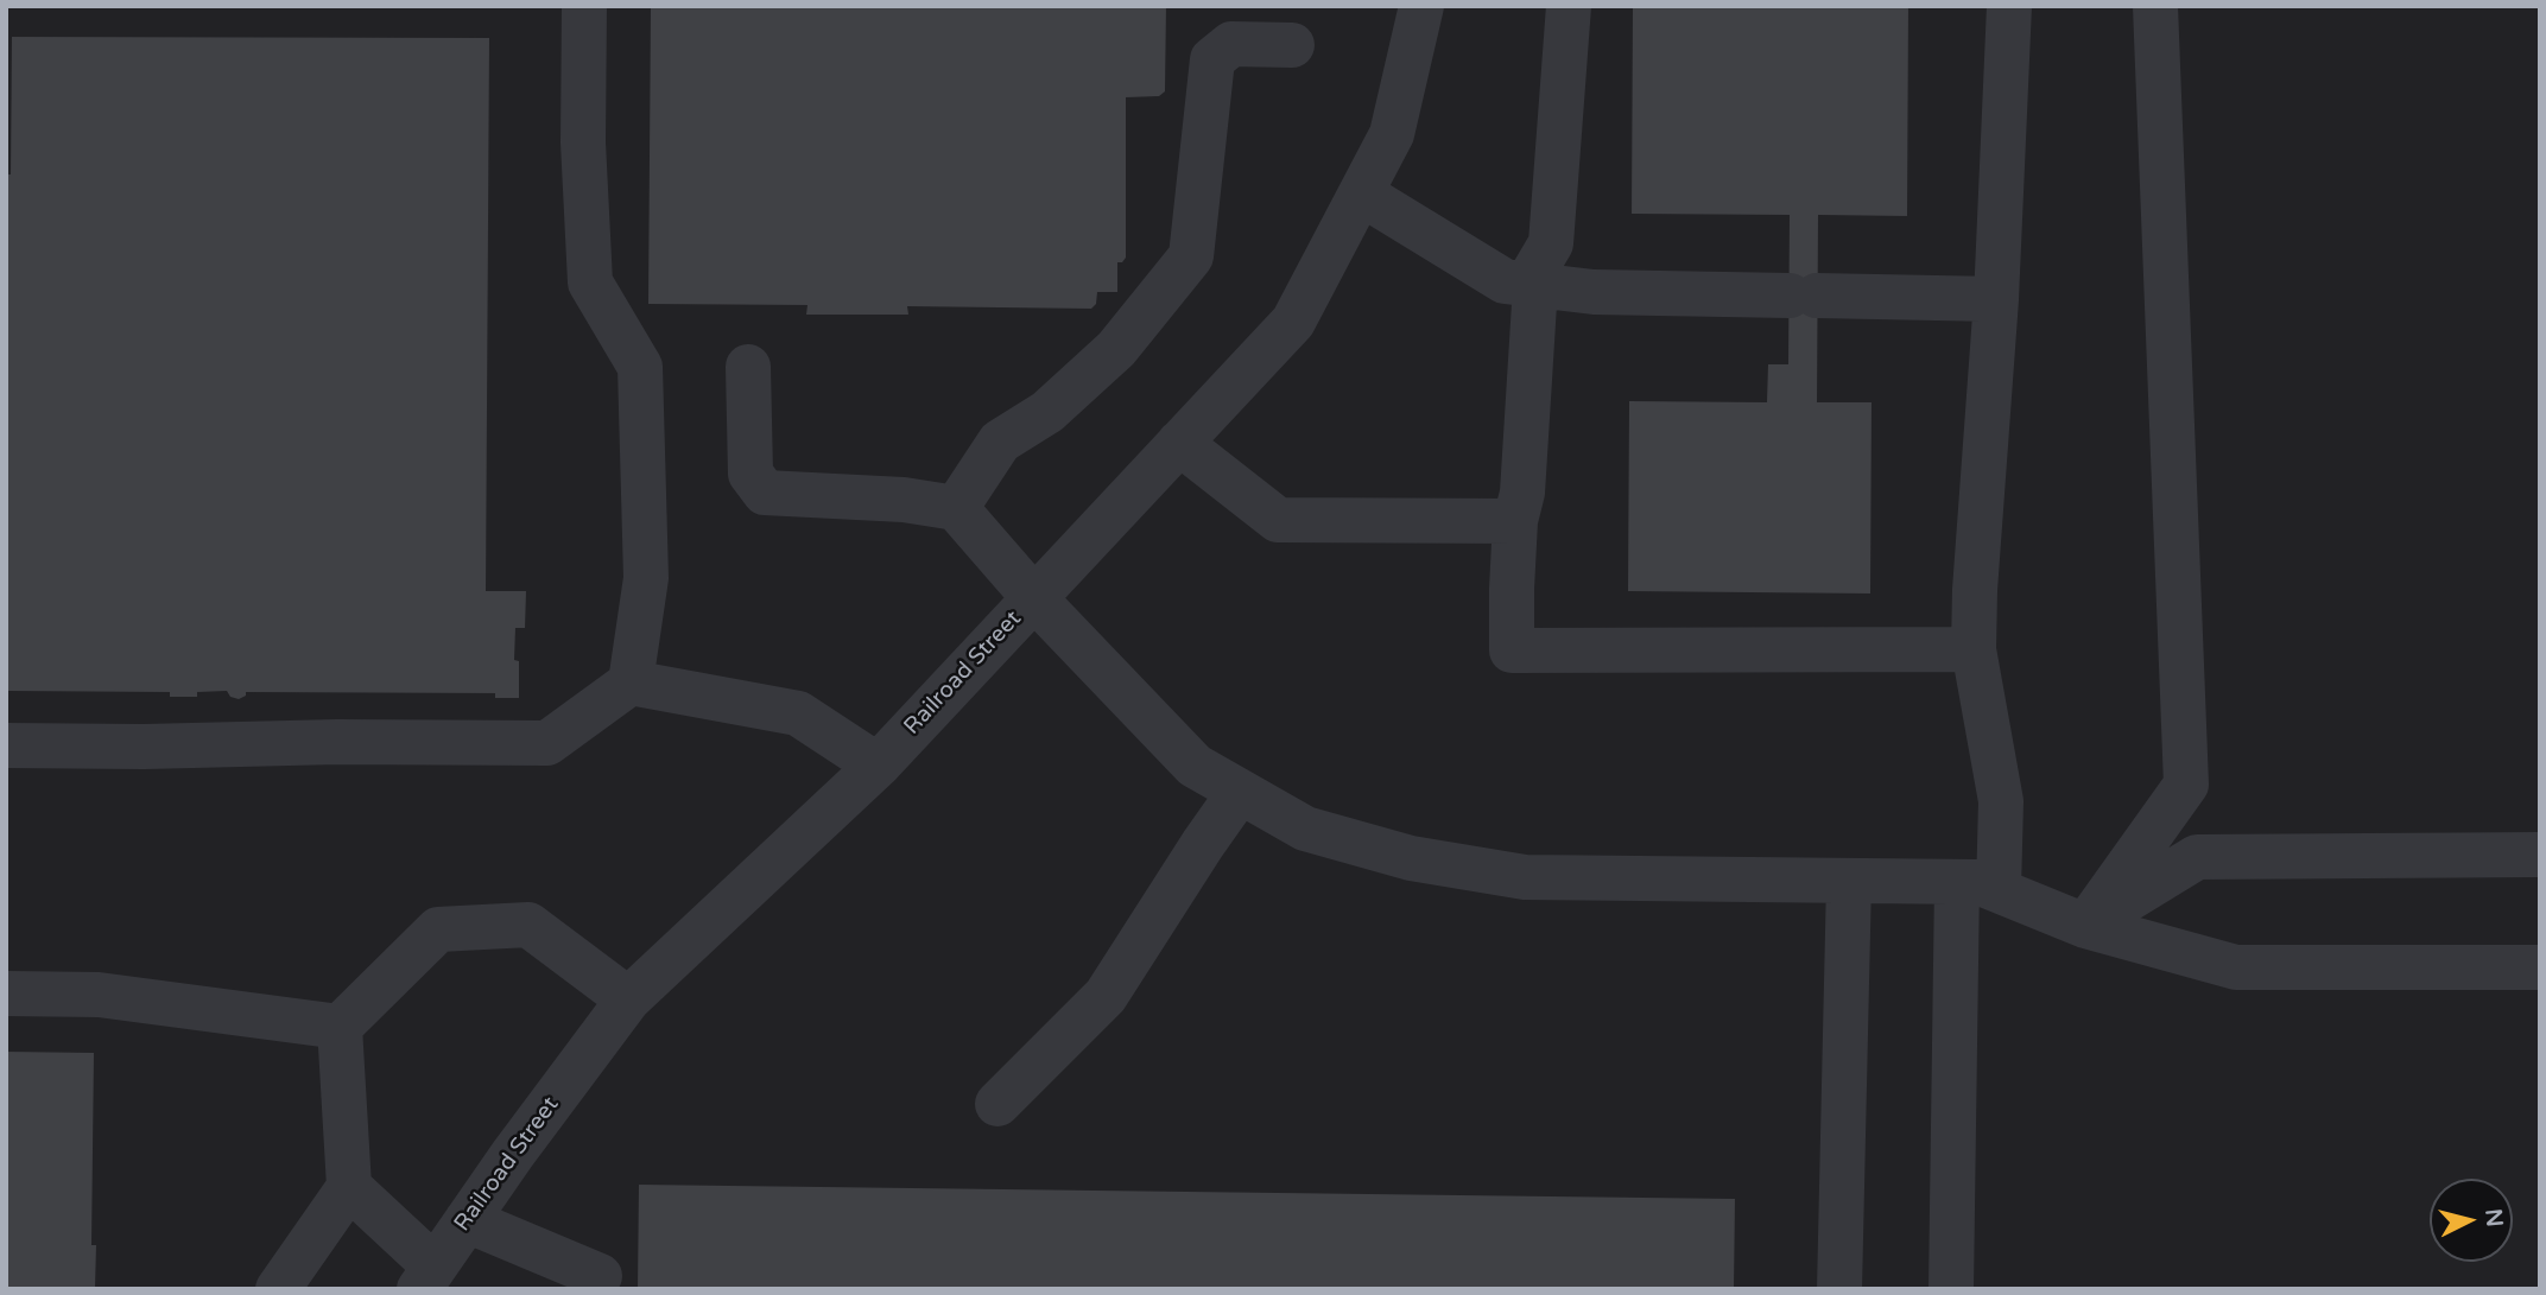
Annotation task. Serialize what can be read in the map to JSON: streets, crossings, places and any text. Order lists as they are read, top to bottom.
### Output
{
  "streets": {
    "street": ["Railroad Street"]
  },
  "north": "right"
}
